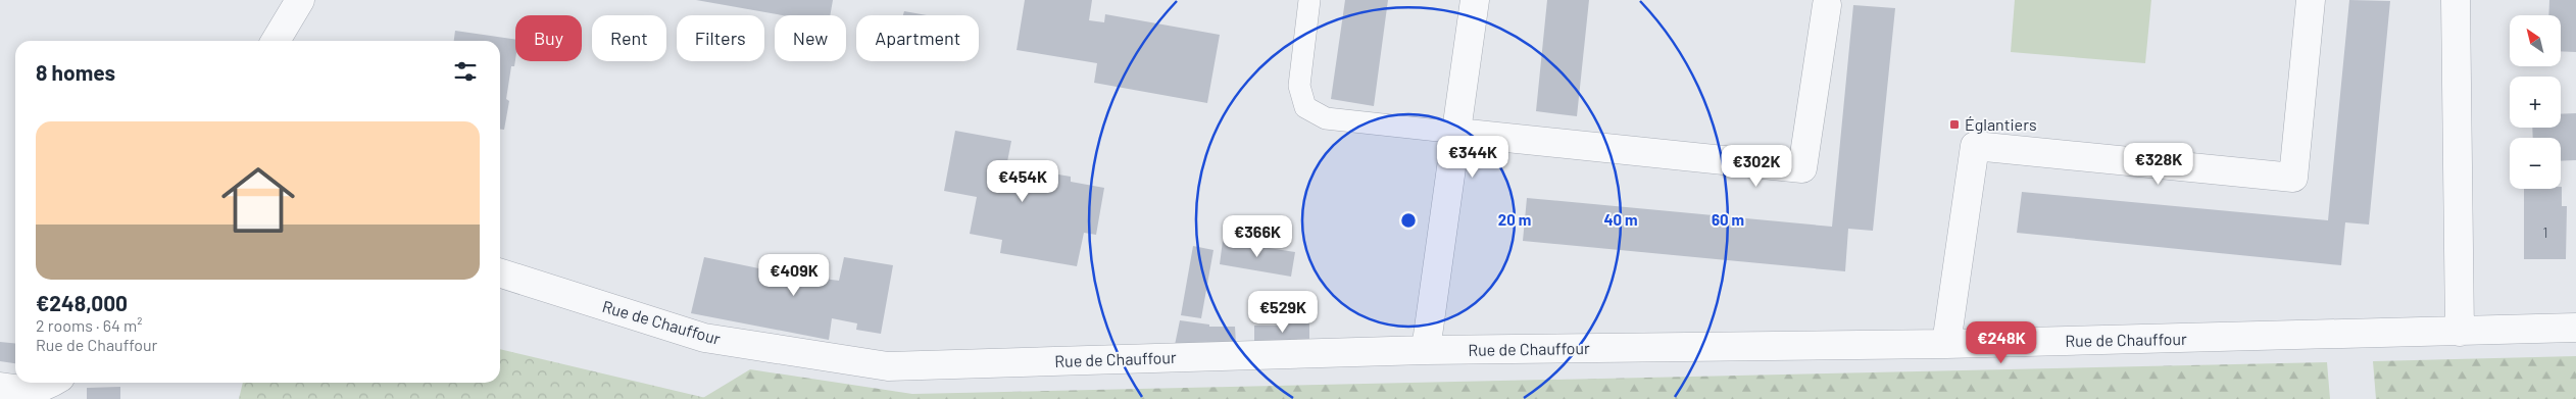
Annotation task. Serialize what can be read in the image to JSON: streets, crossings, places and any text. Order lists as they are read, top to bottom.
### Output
{
  "streets": {
    "street": ["Rue de Chauffour"]
  },
  "places": {
    "transit": ["Églantiers"]
  },
  "house_numbers": ["1"],
  "north": "top left",
  "page": {
    "map_buttons": ["+", "−"],
    "chip": [
      "Buy",
      "Rent",
      "Filters",
      "New",
      "Apartment"
    ],
    "heading": "8 homes",
    "list": [
      {
        "name": "€248,000",
        "note": "2 rooms · 64 m² · Rue de Chauffour"
      }
    ],
    "price": [
      "€344K",
      "€328K",
      "€302K",
      "€454K",
      "€366K",
      "€409K",
      "€529K",
      "€248K"
    ]
  },
  "rings": ["20 m", "40 m", "60 m"]
}
